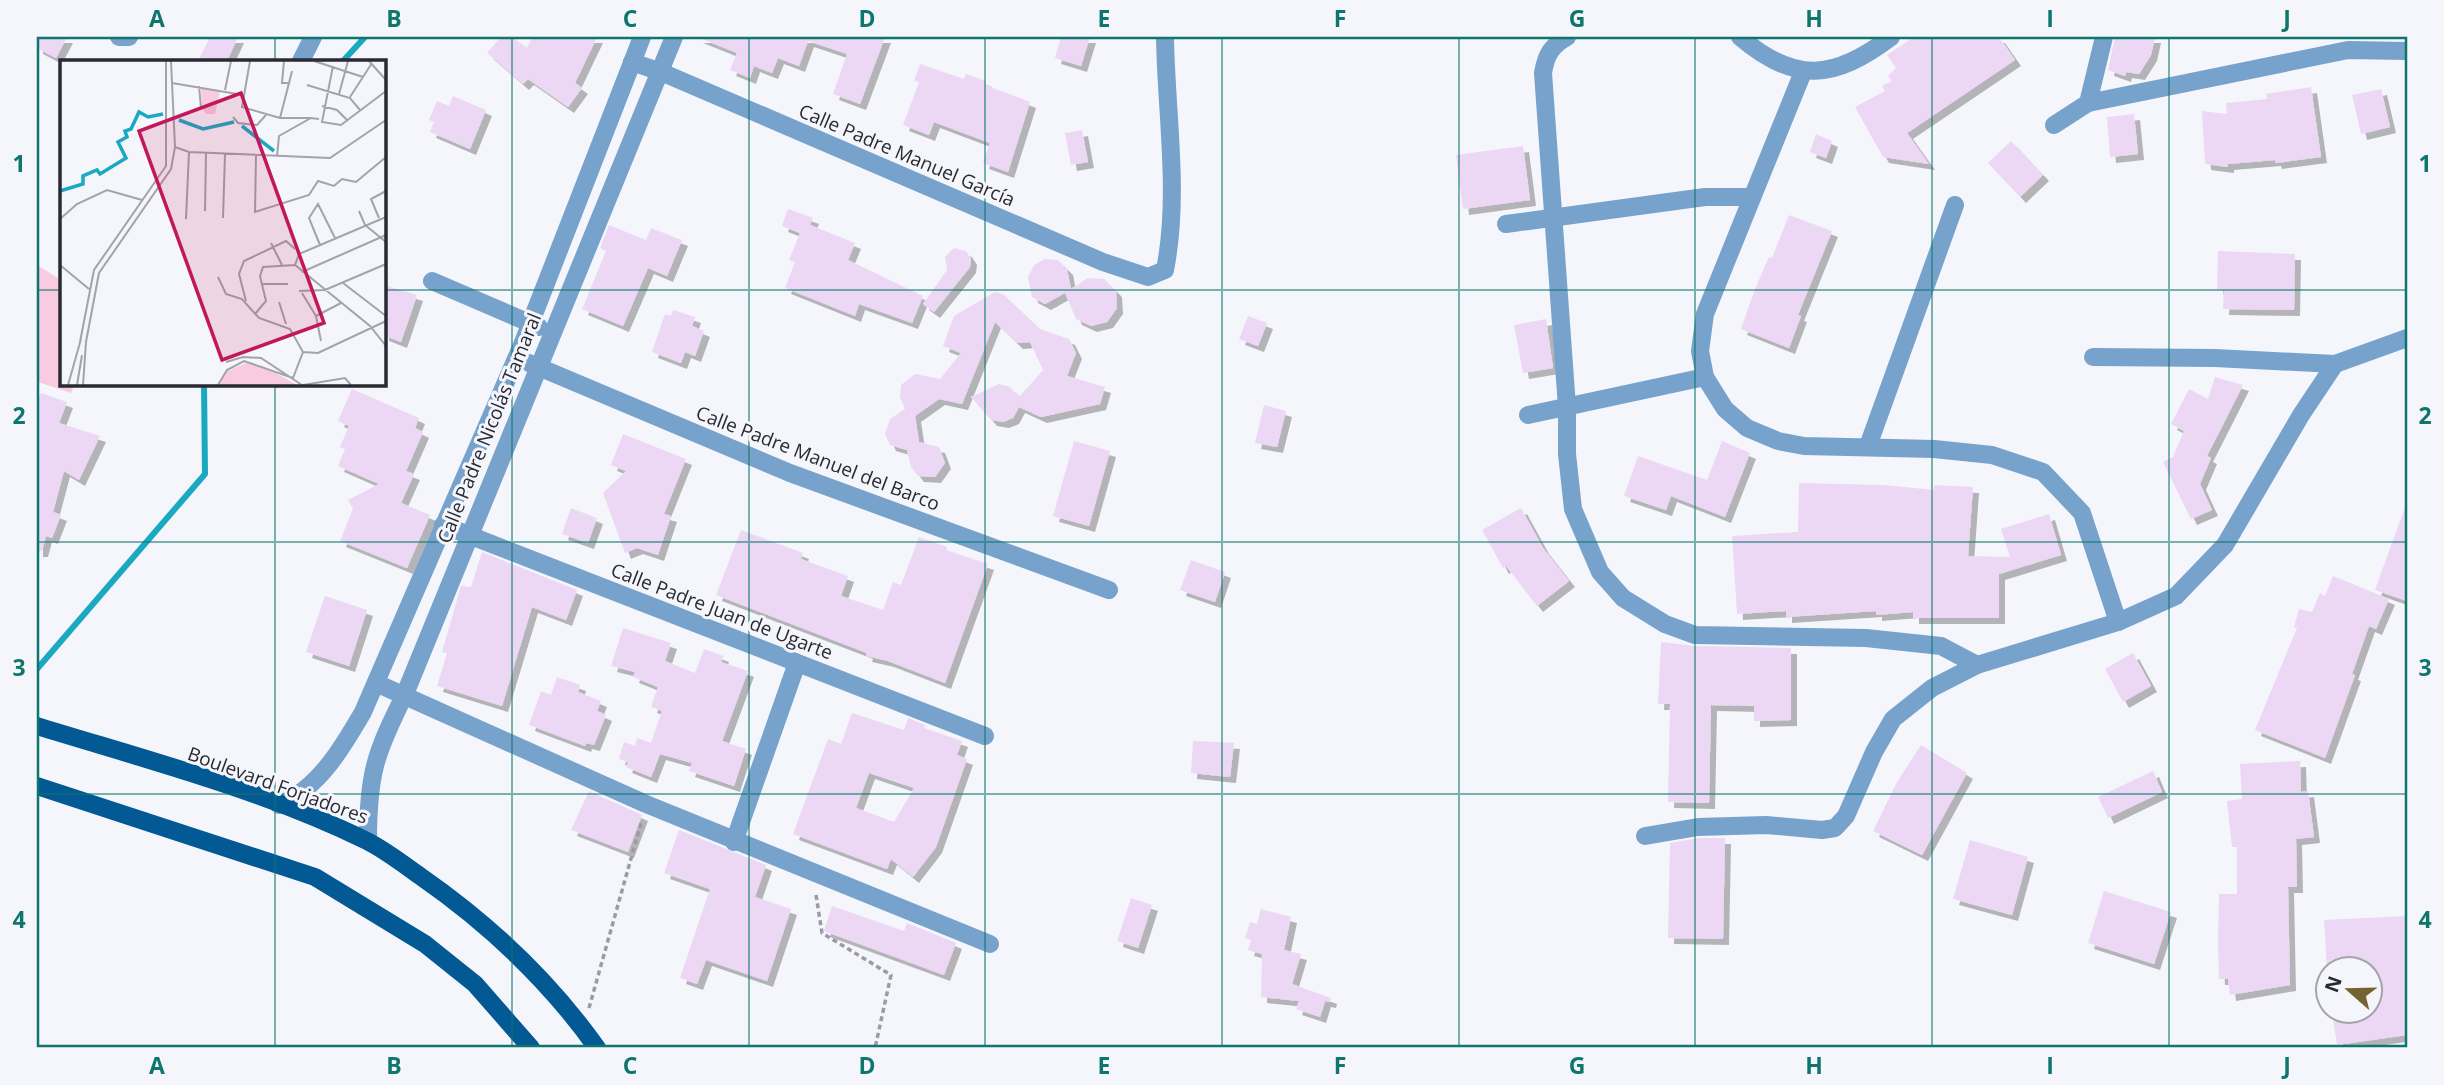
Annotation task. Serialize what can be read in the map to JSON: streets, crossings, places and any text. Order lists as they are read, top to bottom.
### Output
{
  "streets": {
    "main road": ["Boulevard Forjadores"],
    "street": [
      "Calle Padre Manuel García",
      "Calle Padre Nicolás Tamaral",
      "Calle Padre Manuel del Barco",
      "Calle Padre Juan de Ugarte"
    ]
  },
  "crossings": [
    ["Calle Padre Manuel García", "Calle Padre Nicolás Tamaral"],
    ["Calle Padre Nicolás Tamaral", "Calle Padre Manuel del Barco"],
    ["Calle Padre Nicolás Tamaral", "Calle Padre Juan de Ugarte"],
    ["Calle Padre Nicolás Tamaral", "Boulevard Forjadores"]
  ],
  "north": "left",
  "grid": {
    "columns": [
      "A",
      "B",
      "C",
      "D",
      "E",
      "F",
      "G",
      "H",
      "I",
      "J"
    ],
    "rows": [
      "1",
      "2",
      "3",
      "4"
    ]
  }
}
